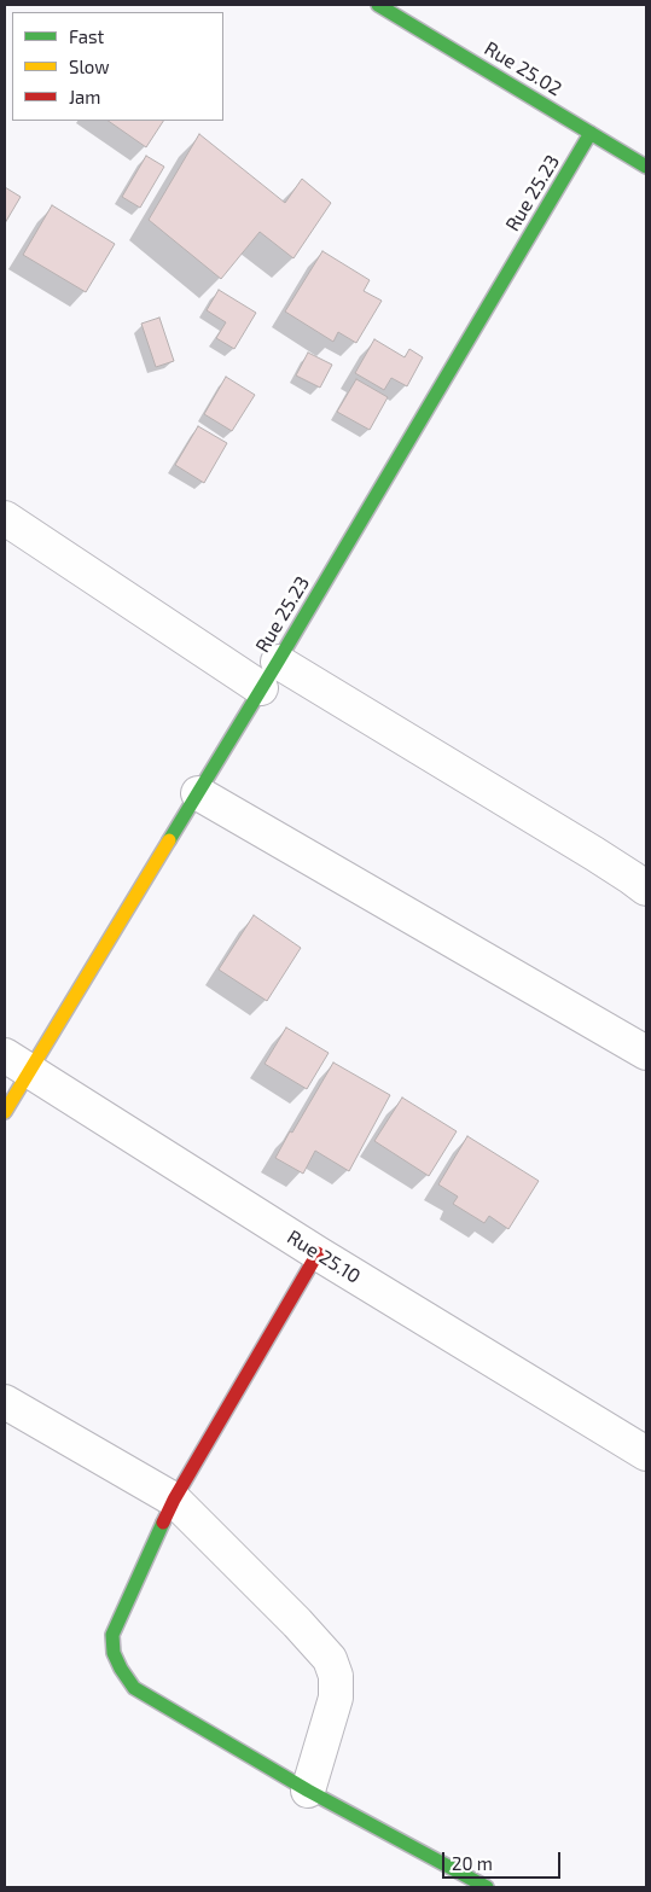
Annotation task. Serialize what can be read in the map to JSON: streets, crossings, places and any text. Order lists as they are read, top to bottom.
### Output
{
  "streets": {
    "street": ["Rue 25.02", "Rue 25.23", "Rue 25.10"]
  },
  "crossings": [
    ["Rue 25.02", "Rue 25.23"],
    ["Rue 25.23", "Rue 25.10"]
  ],
  "legend": ["Fast", "Slow", "Jam"],
  "scale_bar": "20 m"
}
